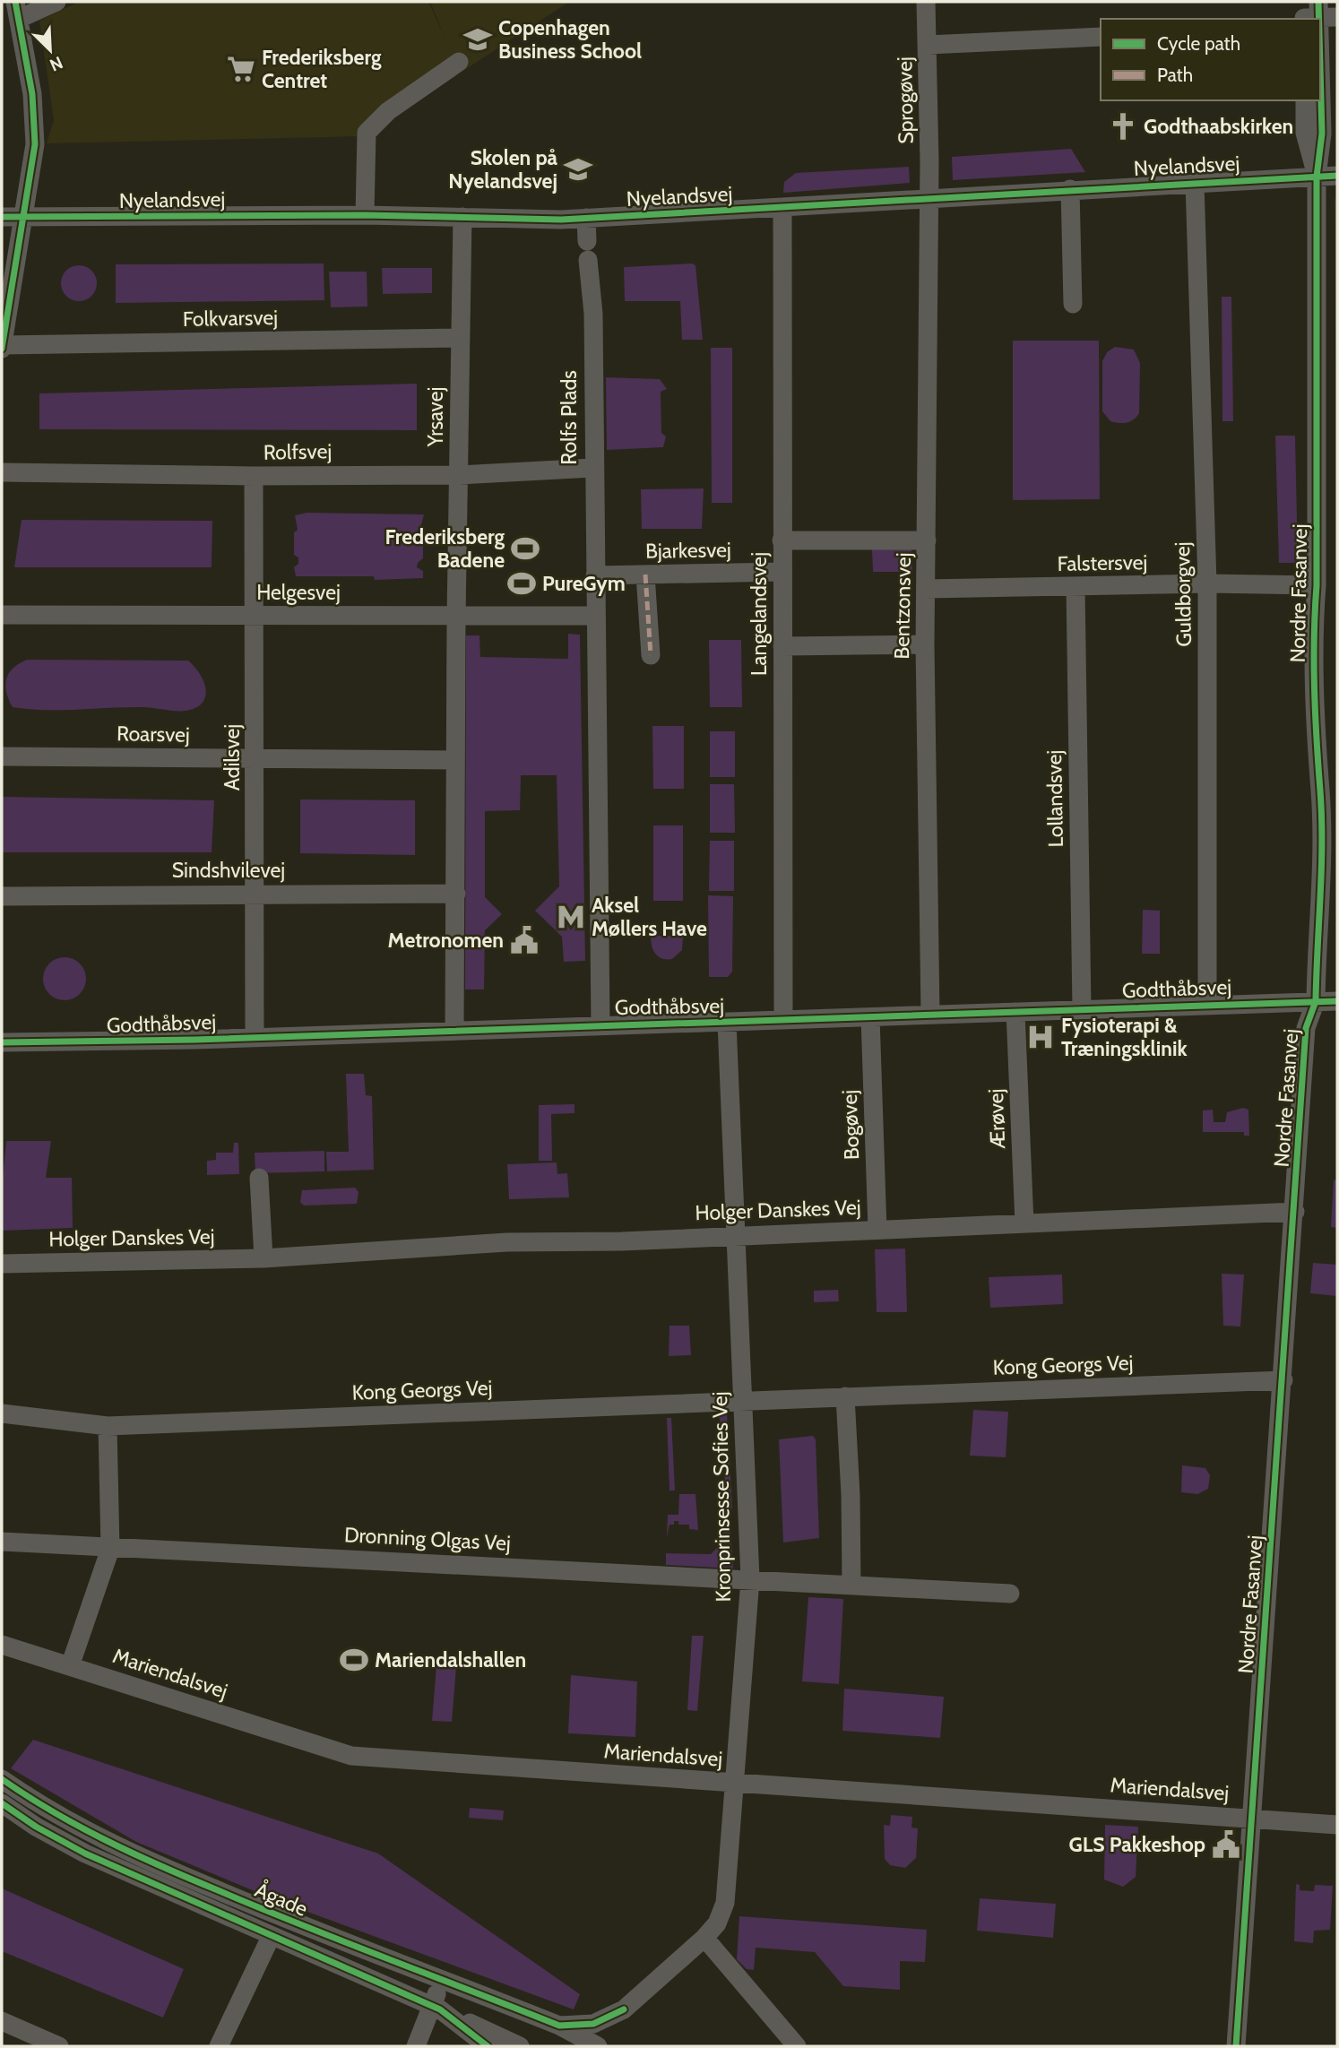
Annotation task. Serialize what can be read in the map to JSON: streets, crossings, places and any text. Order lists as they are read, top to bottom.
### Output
{
  "streets": {
    "street": [
      "Sprogøvej",
      "Nyelandsvej",
      "Folkvarsvej",
      "Yrsavej",
      "Rolfs Plads",
      "Rolfsvej",
      "Bjarkesvej",
      "Falstersvej",
      "Helgesvej",
      "Nordre Fasanvej",
      "Guldborgvej",
      "Bentzonsvej",
      "Langelandsvej",
      "Roarsvej",
      "Adilsvej",
      "Lollandsvej",
      "Sindshvilevej",
      "Godthåbsvej",
      "Ærøvej",
      "Bogøvej",
      "Holger Danskes Vej",
      "Kong Georgs Vej",
      "Kronprinsesse Sofies Vej",
      "Dronning Olgas Vej",
      "Mariendalsvej",
      "Ågade"
    ]
  },
  "crossings": [
    ["Sprogøvej", "Nyelandsvej"],
    ["Sprogøvej", "Bentzonsvej"],
    ["Nyelandsvej", "Yrsavej"],
    ["Nyelandsvej", "Rolfs Plads"],
    ["Nyelandsvej", "Nordre Fasanvej"],
    ["Nyelandsvej", "Guldborgvej"],
    ["Nyelandsvej", "Bentzonsvej"],
    ["Nyelandsvej", "Langelandsvej"],
    ["Folkvarsvej", "Yrsavej"],
    ["Yrsavej", "Rolfsvej"],
    ["Yrsavej", "Helgesvej"],
    ["Rolfs Plads", "Rolfsvej"],
    ["Rolfs Plads", "Bjarkesvej"],
    ["Rolfsvej", "Adilsvej"],
    ["Bjarkesvej", "Langelandsvej"],
    ["Falstersvej", "Nordre Fasanvej"],
    ["Falstersvej", "Guldborgvej"],
    ["Falstersvej", "Bentzonsvej"],
    ["Falstersvej", "Lollandsvej"],
    ["Helgesvej", "Adilsvej"],
    ["Nordre Fasanvej", "Godthåbsvej"],
    ["Nordre Fasanvej", "Holger Danskes Vej"],
    ["Nordre Fasanvej", "Kong Georgs Vej"],
    ["Nordre Fasanvej", "Mariendalsvej"],
    ["Guldborgvej", "Godthåbsvej"],
    ["Bentzonsvej", "Godthåbsvej"],
    ["Langelandsvej", "Godthåbsvej"],
    ["Roarsvej", "Adilsvej"],
    ["Adilsvej", "Sindshvilevej"],
    ["Adilsvej", "Godthåbsvej"],
    ["Lollandsvej", "Godthåbsvej"],
    ["Godthåbsvej", "Ærøvej"],
    ["Godthåbsvej", "Bogøvej"],
    ["Godthåbsvej", "Kronprinsesse Sofies Vej"],
    ["Ærøvej", "Holger Danskes Vej"],
    ["Bogøvej", "Holger Danskes Vej"],
    ["Holger Danskes Vej", "Kronprinsesse Sofies Vej"],
    ["Kong Georgs Vej", "Kronprinsesse Sofies Vej"],
    ["Kronprinsesse Sofies Vej", "Dronning Olgas Vej"],
    ["Kronprinsesse Sofies Vej", "Mariendalsvej"],
    ["Kronprinsesse Sofies Vej", "Ågade"]
  ],
  "places": {
    "school or university": ["Copenhagen Business School", "Skolen på Nyelandsvej"],
    "supermarket": ["Frederiksberg Centret"],
    "church": ["Godthaabskirken"],
    "sports": ["Frederiksberg Badene", "PureGym", "Mariendalshallen"],
    "metro station": ["Aksel Møllers Have"],
    "public building": ["Metronomen", "GLS Pakkeshop"],
    "hospital": ["Fysioterapi & Træningsklinik"]
  },
  "legend": ["Cycle path", "Path"],
  "north": "bottom right"
}
